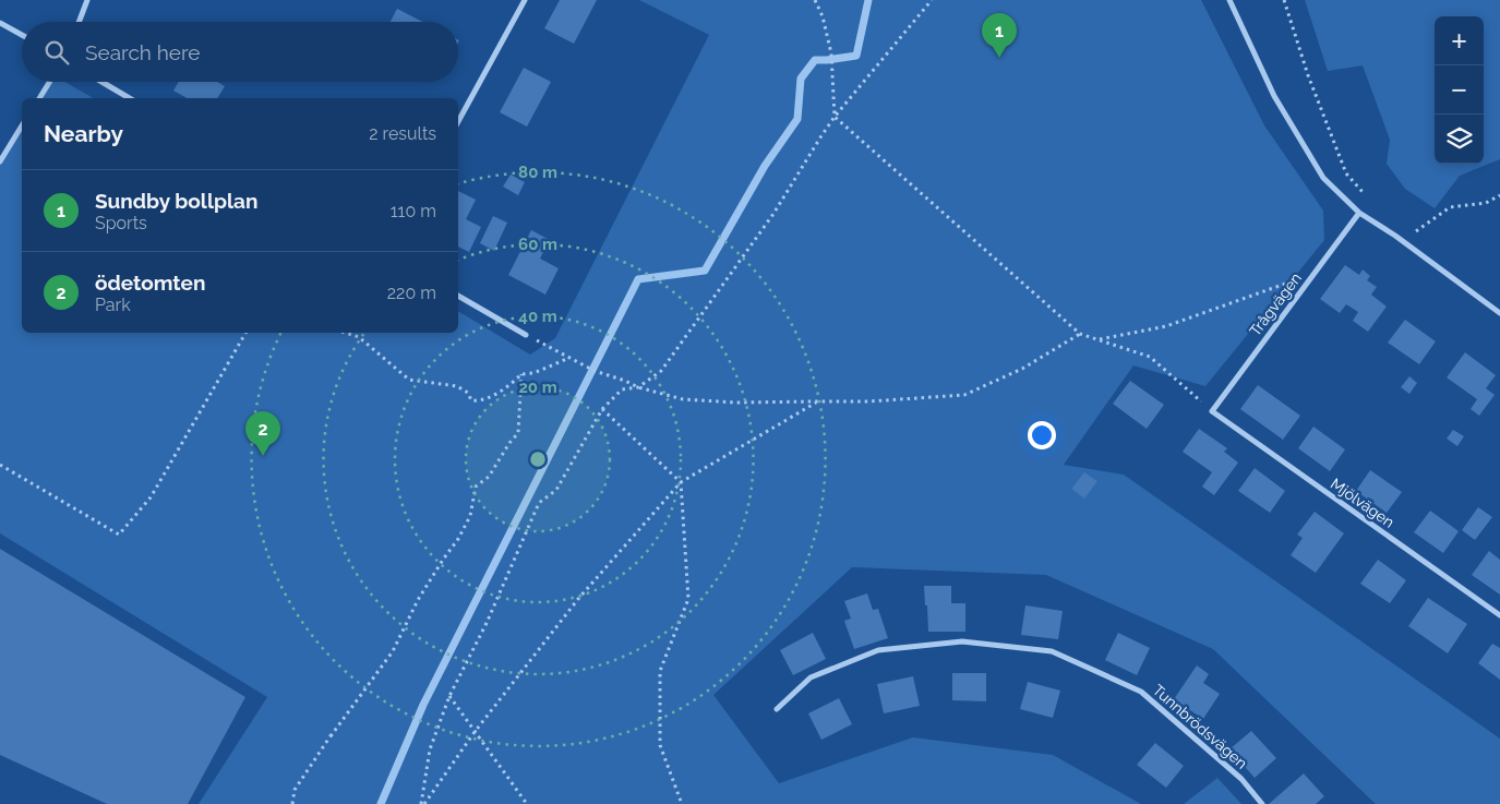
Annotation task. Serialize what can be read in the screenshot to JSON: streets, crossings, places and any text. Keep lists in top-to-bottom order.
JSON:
{
  "streets": {
    "street": ["Trågvägen", "Mjölvägen", "Tunnbrödsvägen"]
  },
  "crossings": [
    ["Trågvägen", "Mjölvägen"]
  ],
  "page": {
    "pins": ["1", "2"],
    "map_buttons": ["+", "−"],
    "search": "Search here",
    "heading": ["Nearby", "2 results"],
    "list": [
      {
        "mark": "1",
        "name": "Sundby bollplan",
        "note": "Sports",
        "value": "110 m"
      },
      {
        "mark": "2",
        "name": "ödetomten",
        "note": "Park",
        "value": "220 m"
      }
    ]
  },
  "rings": [
    "80 m",
    "60 m",
    "40 m",
    "20 m"
  ]
}
